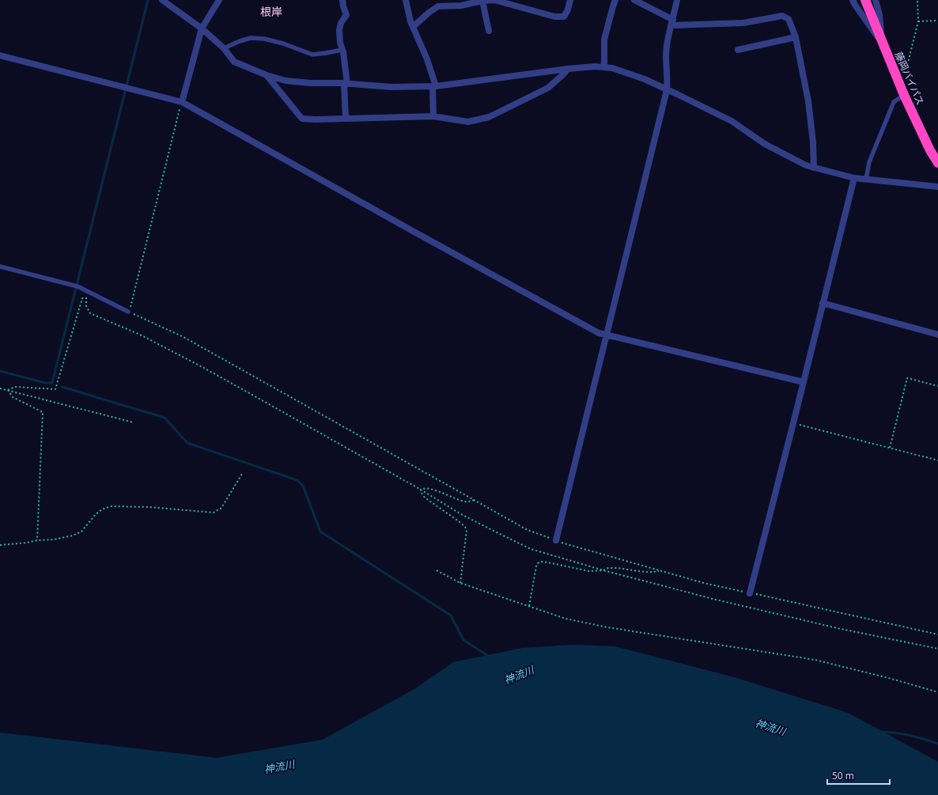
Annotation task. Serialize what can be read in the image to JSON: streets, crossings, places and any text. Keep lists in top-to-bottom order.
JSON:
{
  "streets": {
    "highway": ["藤岡バイパス"]
  },
  "districts": ["根岸"],
  "water": ["神流川"],
  "scale_bar": "50 m"
}
